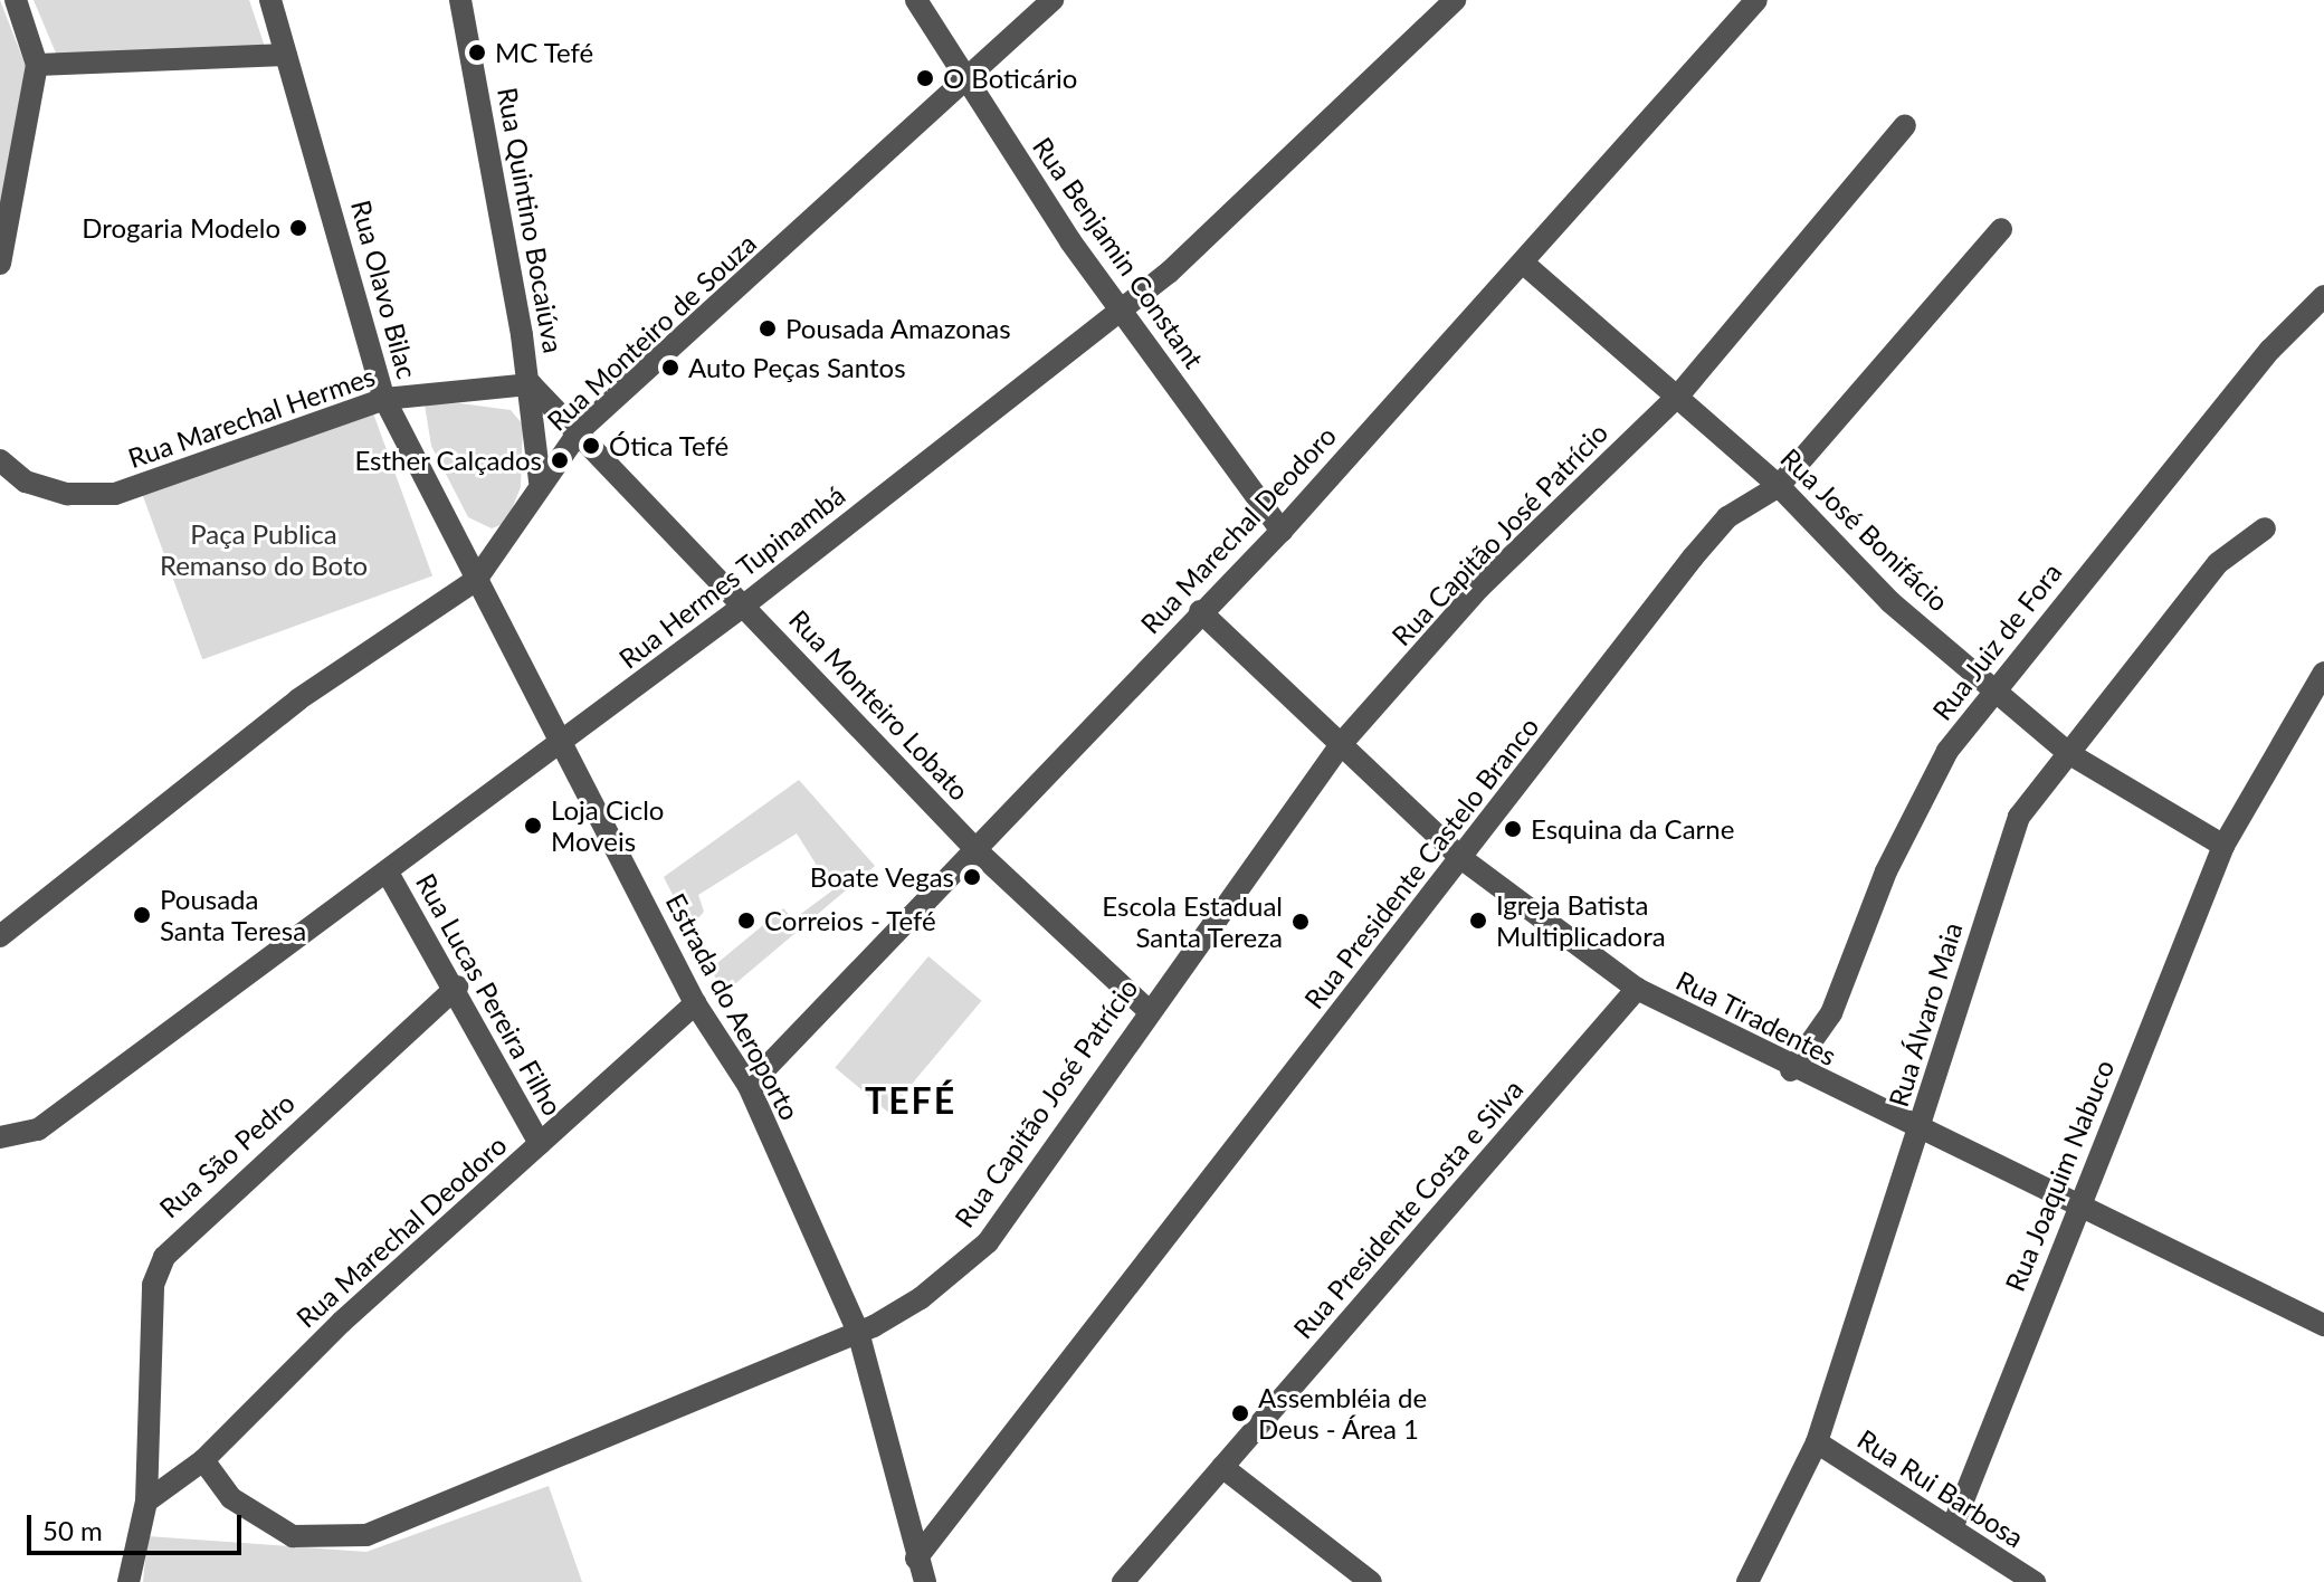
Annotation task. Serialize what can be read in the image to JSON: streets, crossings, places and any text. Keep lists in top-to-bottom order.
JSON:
{
  "streets": {
    "street": [
      "Rua Quintino Bocaiúva",
      "Rua Benjamin Constant",
      "Rua Olavo Bilac",
      "Rua Monteiro de Souza",
      "Rua Marechal Hermes",
      "Rua Marechal Deodoro",
      "Rua José Bonifácio",
      "Rua Capitão José Patrício",
      "Rua Hermes Tupinambá",
      "Rua Juiz de Fora",
      "Rua Monteiro Lobato",
      "Rua Presidente Castelo Branco",
      "Rua Lucas Pereira Filho",
      "Estrada do Aeroporto",
      "Rua Álvaro Maia",
      "Rua Tiradentes",
      "Rua São Pedro",
      "Rua Joaquim Nabuco",
      "Rua Presidente Costa e Silva",
      "Rua Rui Barbosa"
    ]
  },
  "crossings": [
    ["Rua Quintino Bocaiúva", "Rua Monteiro de Souza"],
    ["Rua Quintino Bocaiúva", "Rua Marechal Hermes"],
    ["Rua Quintino Bocaiúva", "Rua Monteiro Lobato"],
    ["Rua Benjamin Constant", "Rua Monteiro de Souza"],
    ["Rua Benjamin Constant", "Rua Marechal Deodoro"],
    ["Rua Benjamin Constant", "Rua Hermes Tupinambá"],
    ["Rua Olavo Bilac", "Rua Monteiro de Souza"],
    ["Rua Olavo Bilac", "Rua Marechal Hermes"],
    ["Rua Olavo Bilac", "Estrada do Aeroporto"],
    ["Rua Monteiro de Souza", "Rua Monteiro Lobato"],
    ["Rua Monteiro de Souza", "Estrada do Aeroporto"],
    ["Rua Marechal Deodoro", "Rua José Bonifácio"],
    ["Rua Marechal Deodoro", "Rua Capitão José Patrício"],
    ["Rua Marechal Deodoro", "Rua Monteiro Lobato"],
    ["Rua Marechal Deodoro", "Rua Lucas Pereira Filho"],
    ["Rua Marechal Deodoro", "Estrada do Aeroporto"],
    ["Rua Marechal Deodoro", "Rua Tiradentes"],
    ["Rua Marechal Deodoro", "Rua São Pedro"],
    ["Rua José Bonifácio", "Rua Capitão José Patrício"],
    ["Rua José Bonifácio", "Rua Juiz de Fora"],
    ["Rua José Bonifácio", "Rua Presidente Castelo Branco"],
    ["Rua José Bonifácio", "Rua Álvaro Maia"],
    ["Rua José Bonifácio", "Rua Joaquim Nabuco"],
    ["Rua Capitão José Patrício", "Rua Monteiro Lobato"],
    ["Rua Capitão José Patrício", "Estrada do Aeroporto"],
    ["Rua Capitão José Patrício", "Rua Tiradentes"],
    ["Rua Hermes Tupinambá", "Rua Monteiro Lobato"],
    ["Rua Hermes Tupinambá", "Rua Lucas Pereira Filho"],
    ["Rua Hermes Tupinambá", "Estrada do Aeroporto"],
    ["Rua Juiz de Fora", "Rua Tiradentes"],
    ["Rua Presidente Castelo Branco", "Estrada do Aeroporto"],
    ["Rua Presidente Castelo Branco", "Rua Tiradentes"],
    ["Rua Lucas Pereira Filho", "Rua São Pedro"],
    ["Rua Álvaro Maia", "Rua Tiradentes"],
    ["Rua Álvaro Maia", "Rua Rui Barbosa"],
    ["Rua Tiradentes", "Rua Joaquim Nabuco"],
    ["Rua Tiradentes", "Rua Presidente Costa e Silva"],
    ["Rua Joaquim Nabuco", "Rua Rui Barbosa"]
  ],
  "districts": ["TEFÉ"],
  "parks": ["Paça Publica Remanso do Boto"],
  "places": [
    "MC Tefé",
    "O Boticário",
    "Drogaria Modelo",
    "Pousada Amazonas",
    "Auto Peças Santos",
    "Ótica Tefé",
    "Esther Calçados",
    "Loja Ciclo Moveis",
    "Esquina da Carne",
    "Boate Vegas",
    "Pousada Santa Teresa",
    "Correios - Tefé",
    "Igreja Batista Multiplicadora",
    "Escola Estadual Santa Tereza",
    "Assembléia de Deus - Área 1"
  ],
  "scale_bar": "50 m"
}
